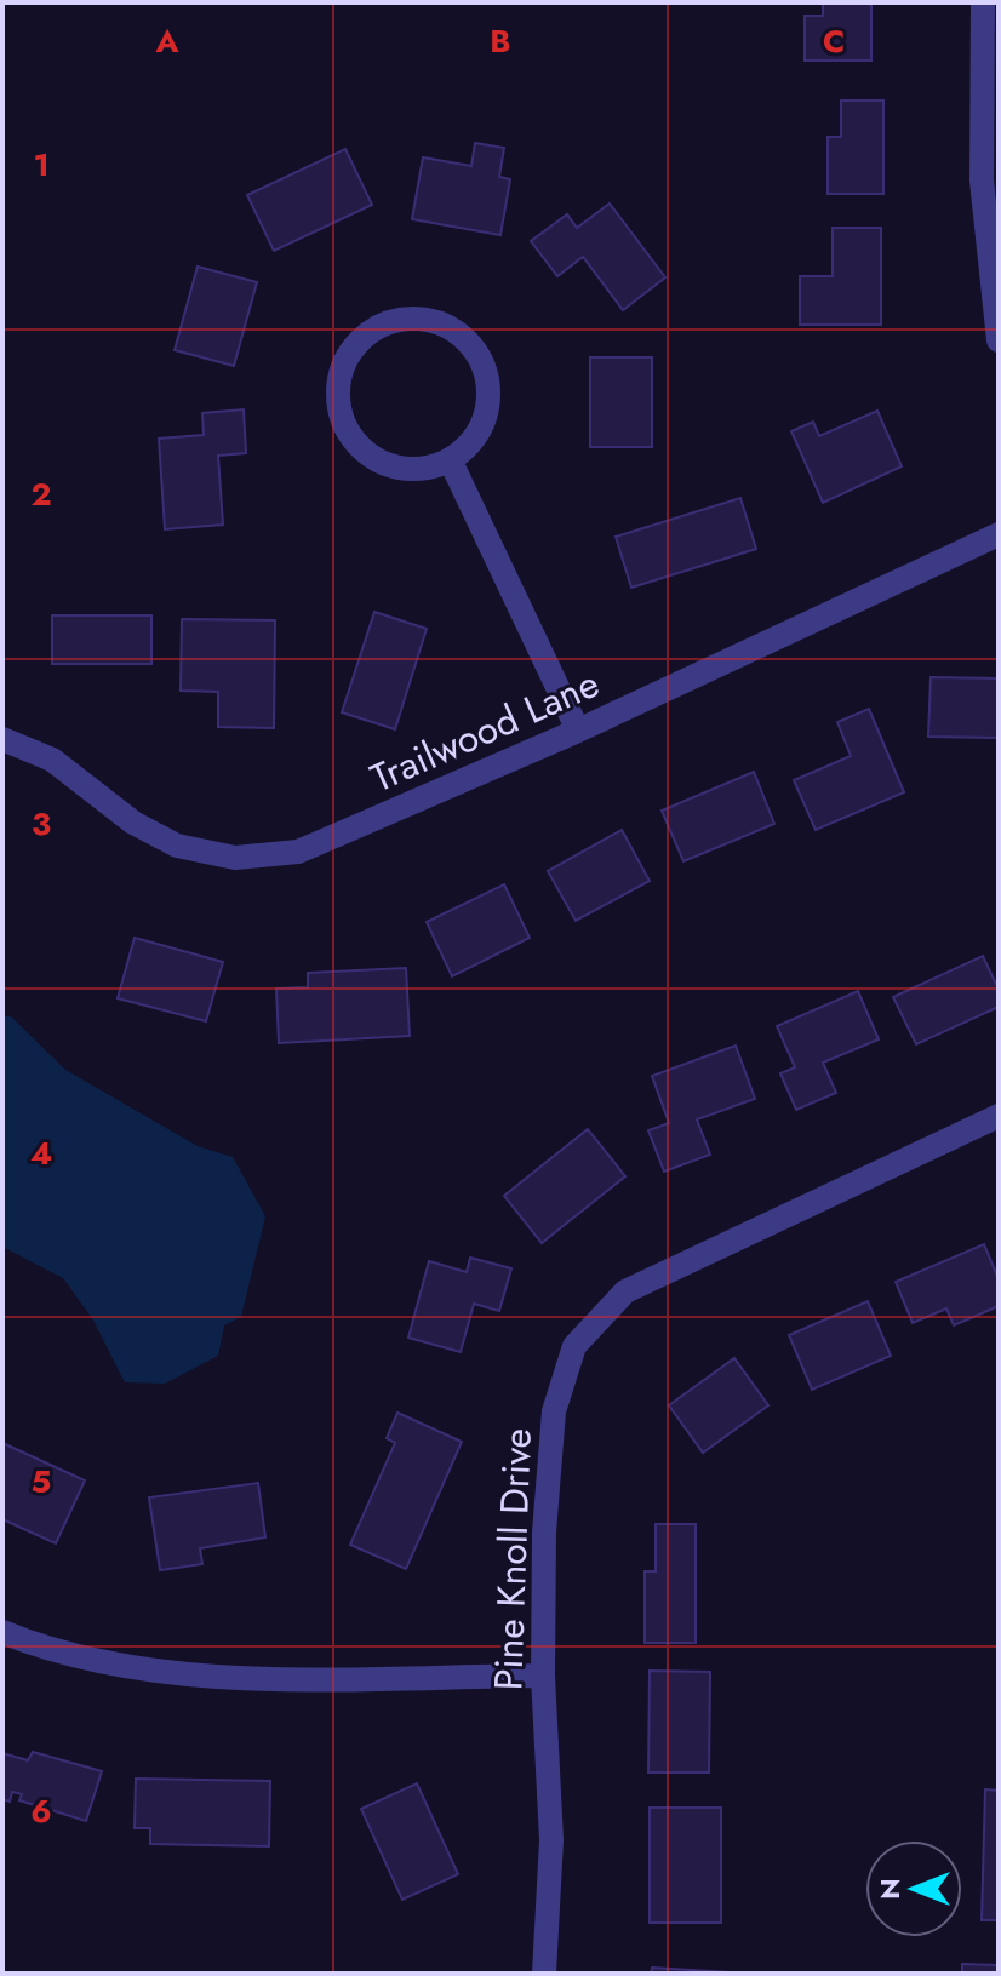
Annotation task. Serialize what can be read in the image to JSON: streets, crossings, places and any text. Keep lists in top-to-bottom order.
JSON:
{
  "streets": {
    "street": ["Trailwood Lane", "Pine Knoll Drive"]
  },
  "north": "left",
  "grid": {
    "columns": ["A", "B", "C"],
    "rows": [
      "1",
      "2",
      "3",
      "4",
      "5",
      "6"
    ]
  }
}
